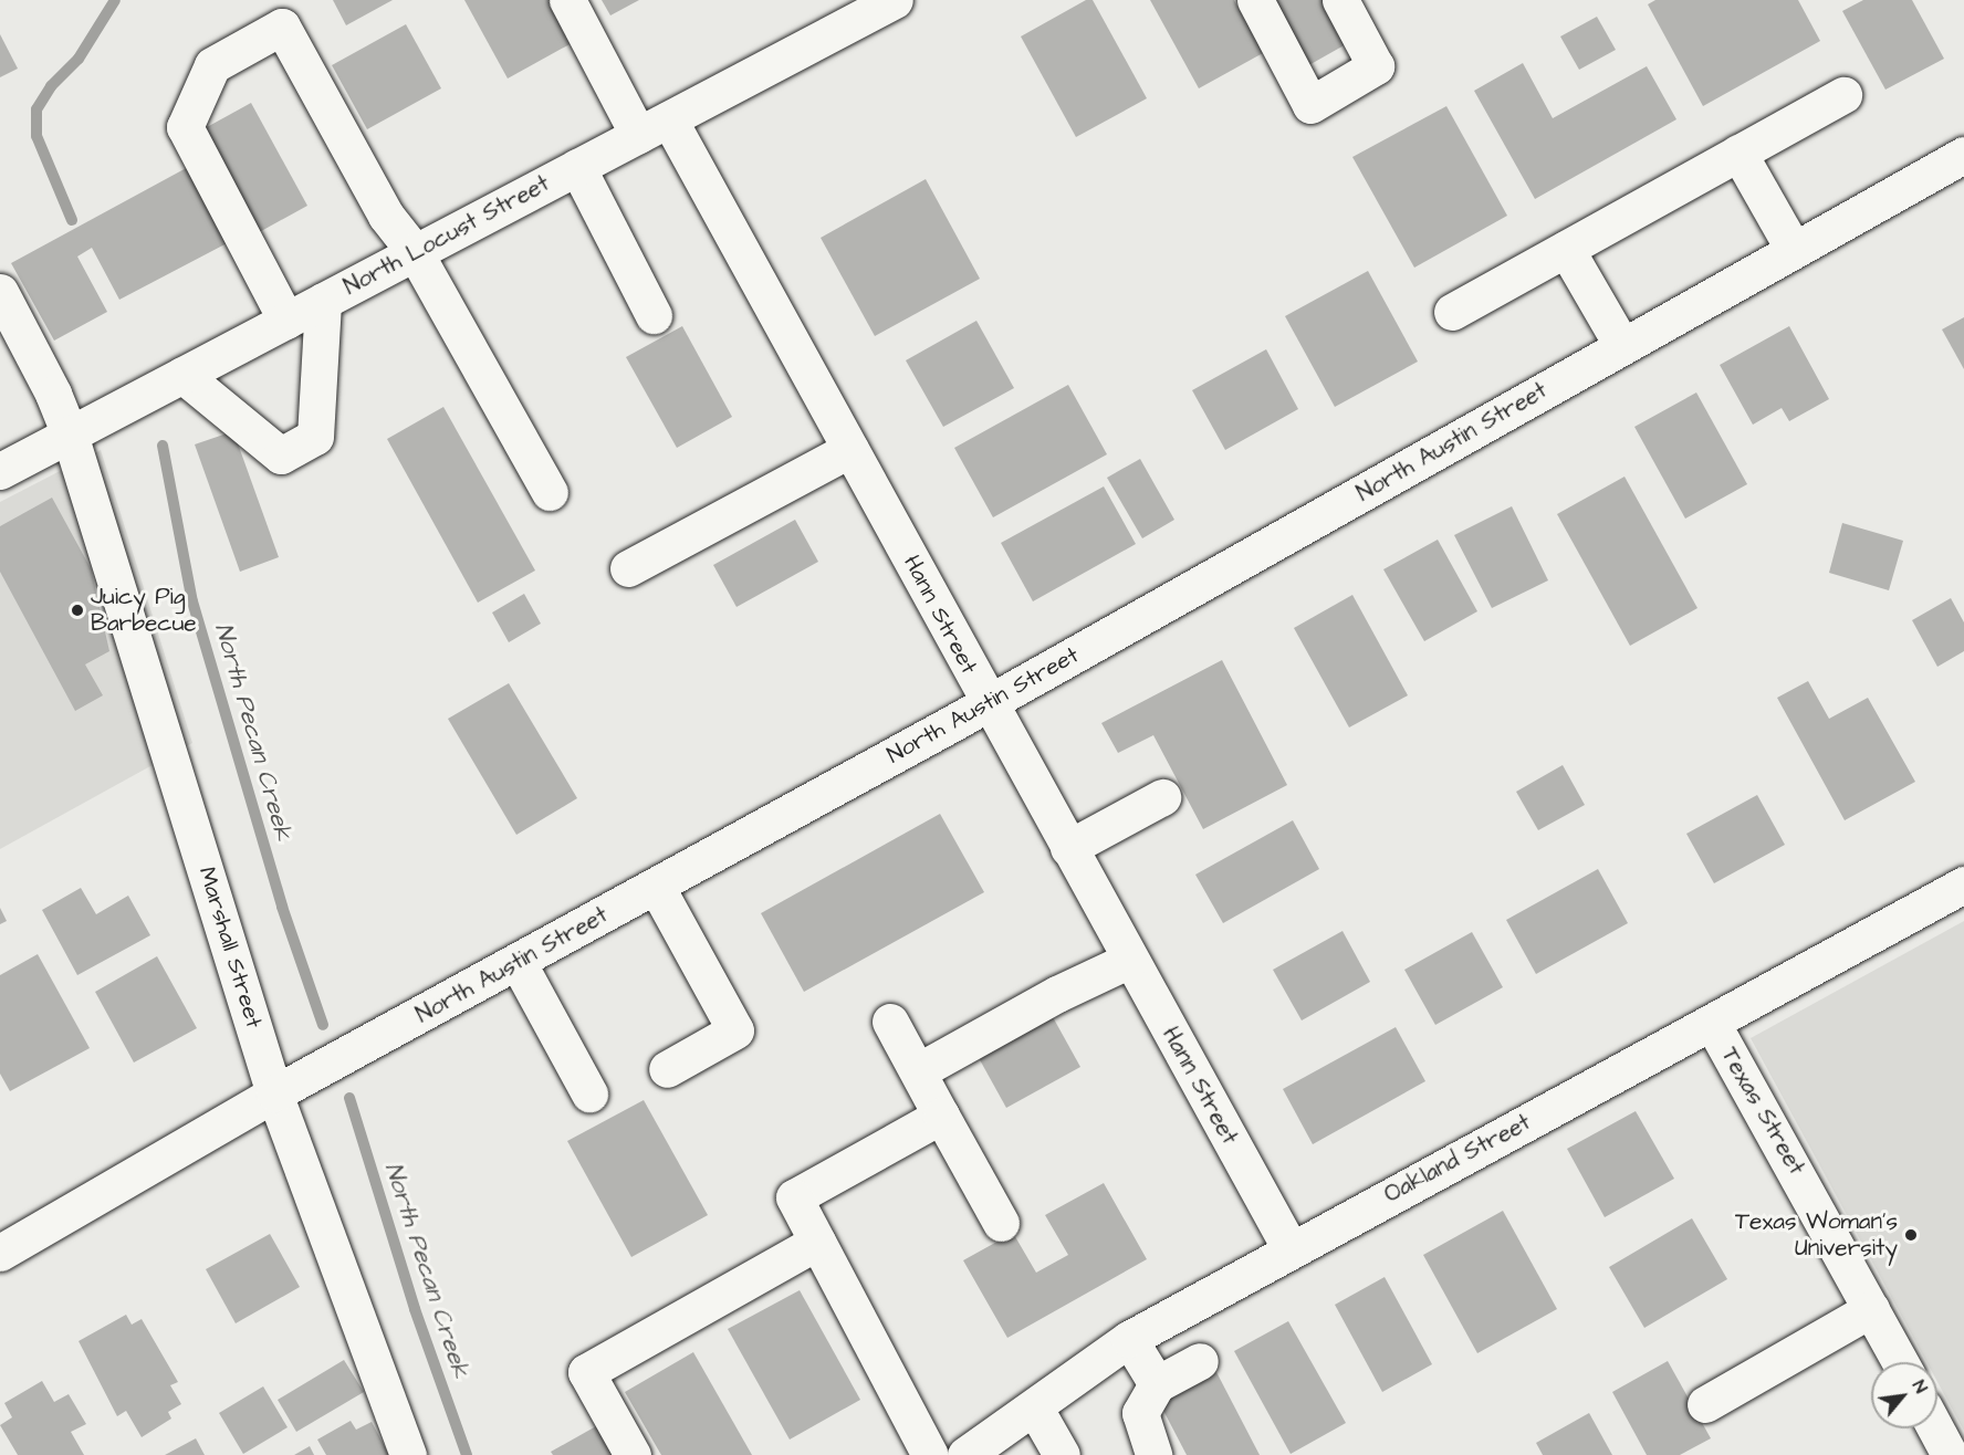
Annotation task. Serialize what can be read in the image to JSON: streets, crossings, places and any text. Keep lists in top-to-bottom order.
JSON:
{
  "streets": {
    "street": [
      "North Locust Street",
      "North Austin Street",
      "Hann Street",
      "Marshall Street",
      "Texas Street",
      "Oakland Street"
    ]
  },
  "crossings": [
    ["North Locust Street", "Hann Street"],
    ["North Locust Street", "Marshall Street"],
    ["North Austin Street", "Hann Street"],
    ["North Austin Street", "Marshall Street"],
    ["Hann Street", "Oakland Street"],
    ["Texas Street", "Oakland Street"]
  ],
  "water": ["North Pecan Creek"],
  "places": ["Juicy Pig Barbecue", "Texas Woman's University"],
  "north": "top right"
}
